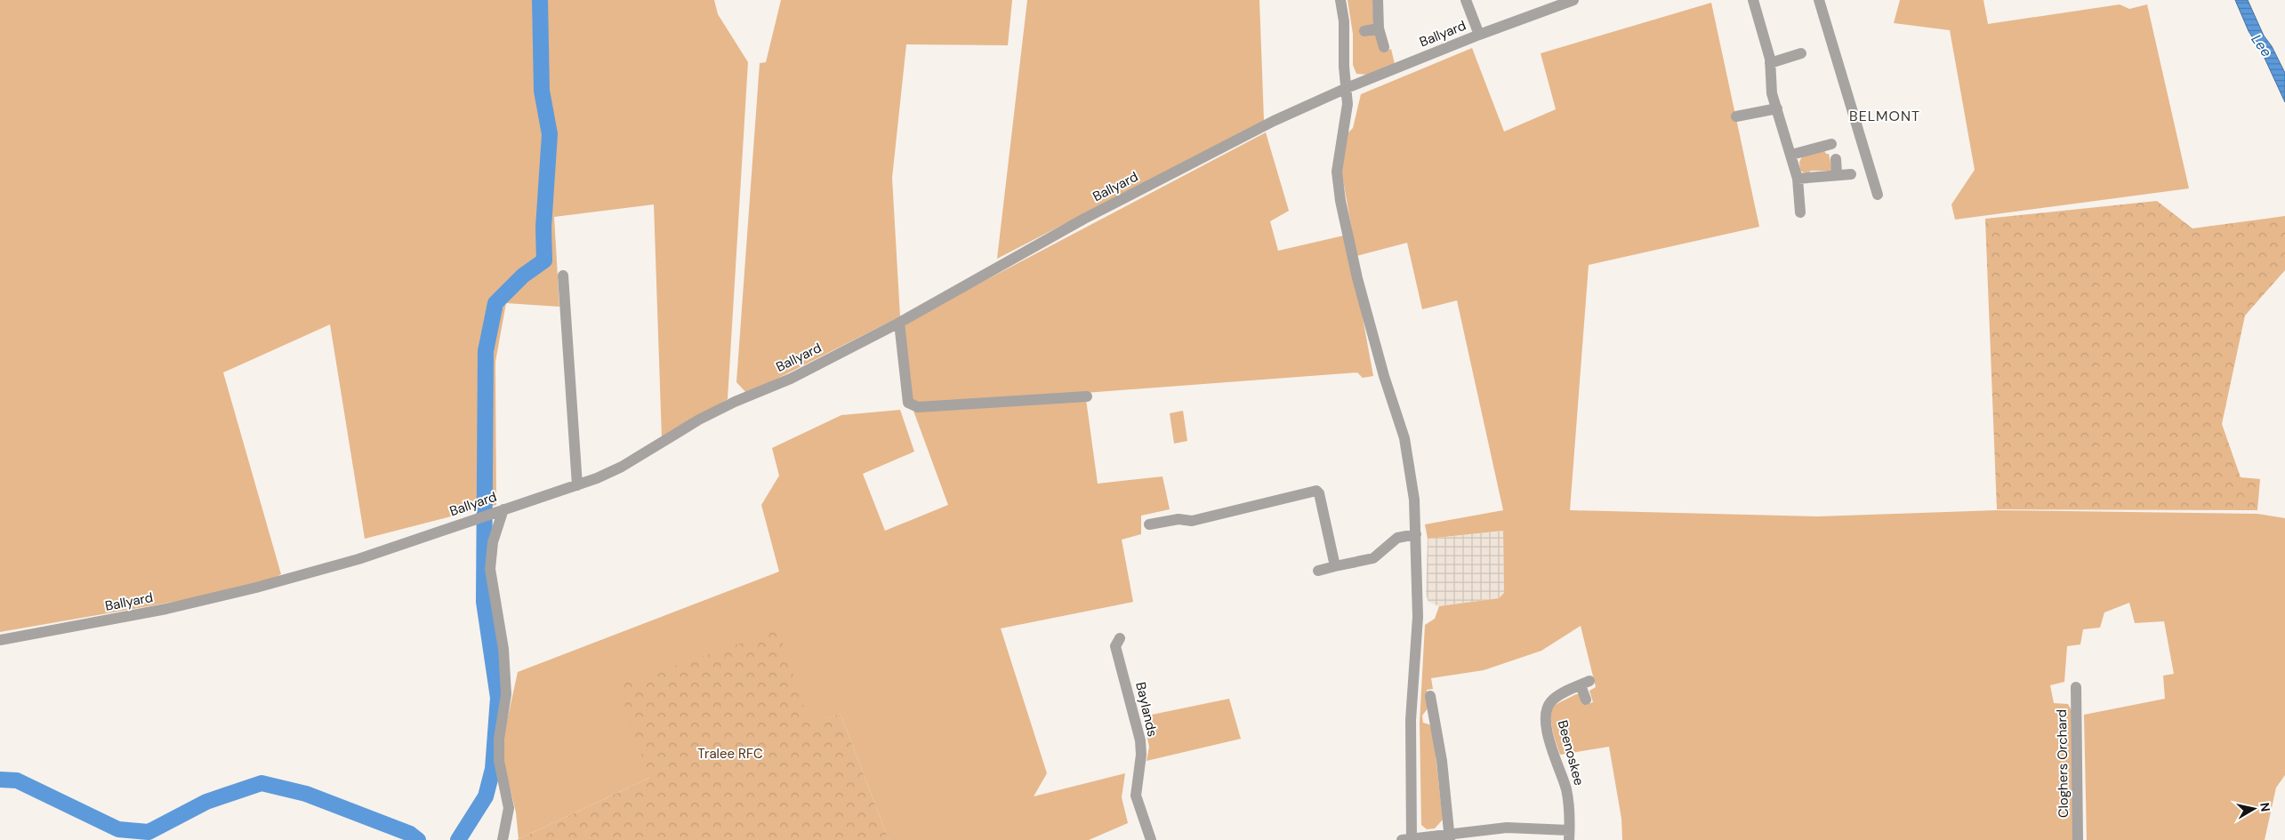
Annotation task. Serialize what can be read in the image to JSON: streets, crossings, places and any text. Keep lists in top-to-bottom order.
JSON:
{
  "streets": {
    "street": [
      "Ballyard",
      "Baylands",
      "Beenoskee",
      "Cloghers Orchard"
    ]
  },
  "districts": ["BELMONT"],
  "water": ["Lee"],
  "parks": ["Tralee RFC"],
  "north": "right"
}
